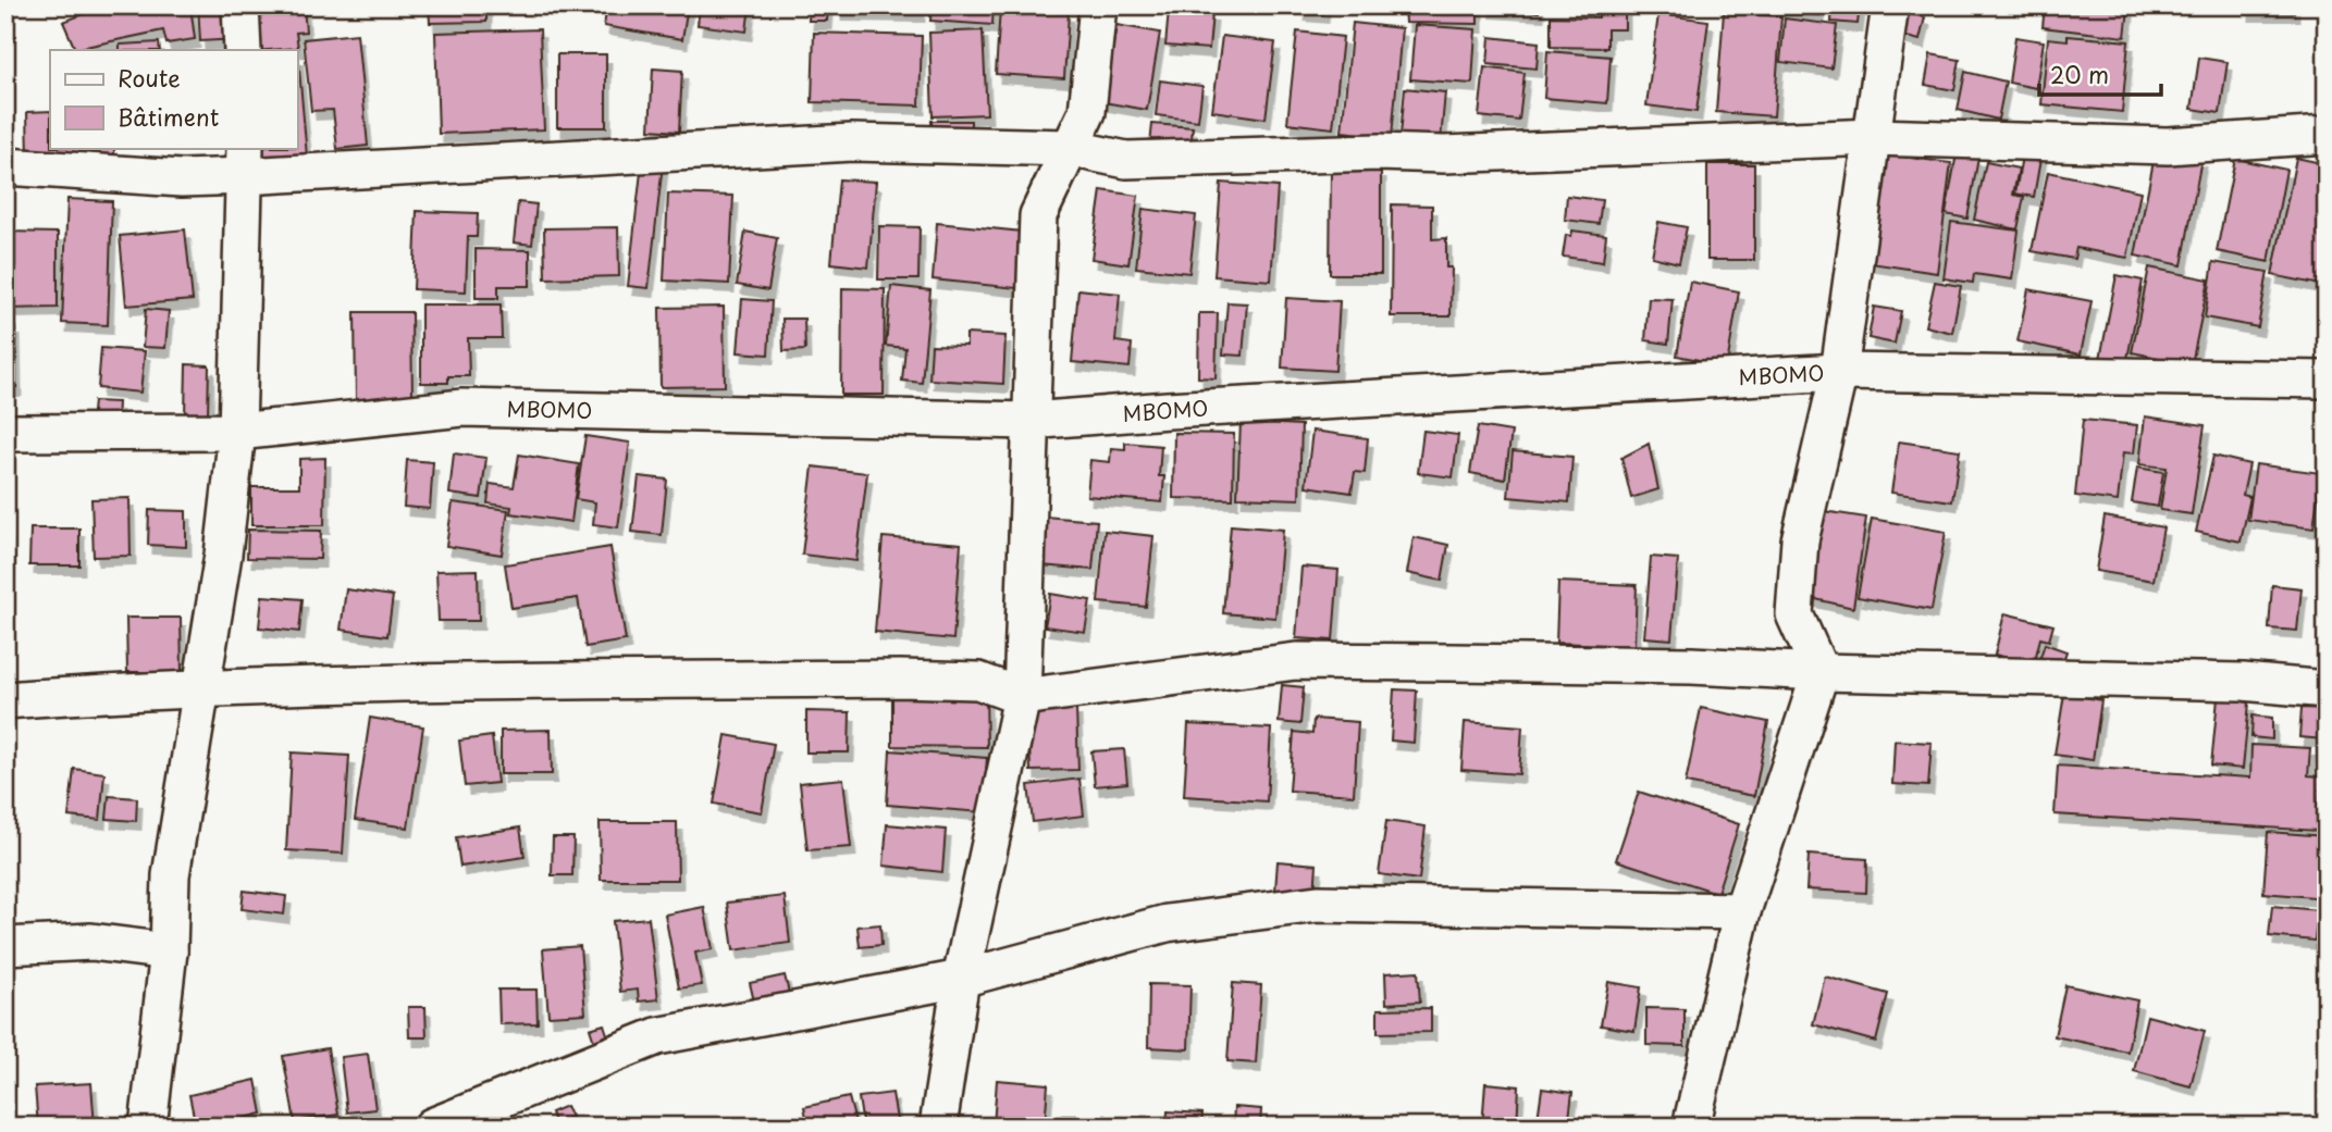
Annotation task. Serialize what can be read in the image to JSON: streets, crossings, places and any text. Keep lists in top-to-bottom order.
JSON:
{
  "streets": {
    "street": ["MBOMO"]
  },
  "legend": ["Route", "Bâtiment"],
  "scale_bar": "20 m"
}
